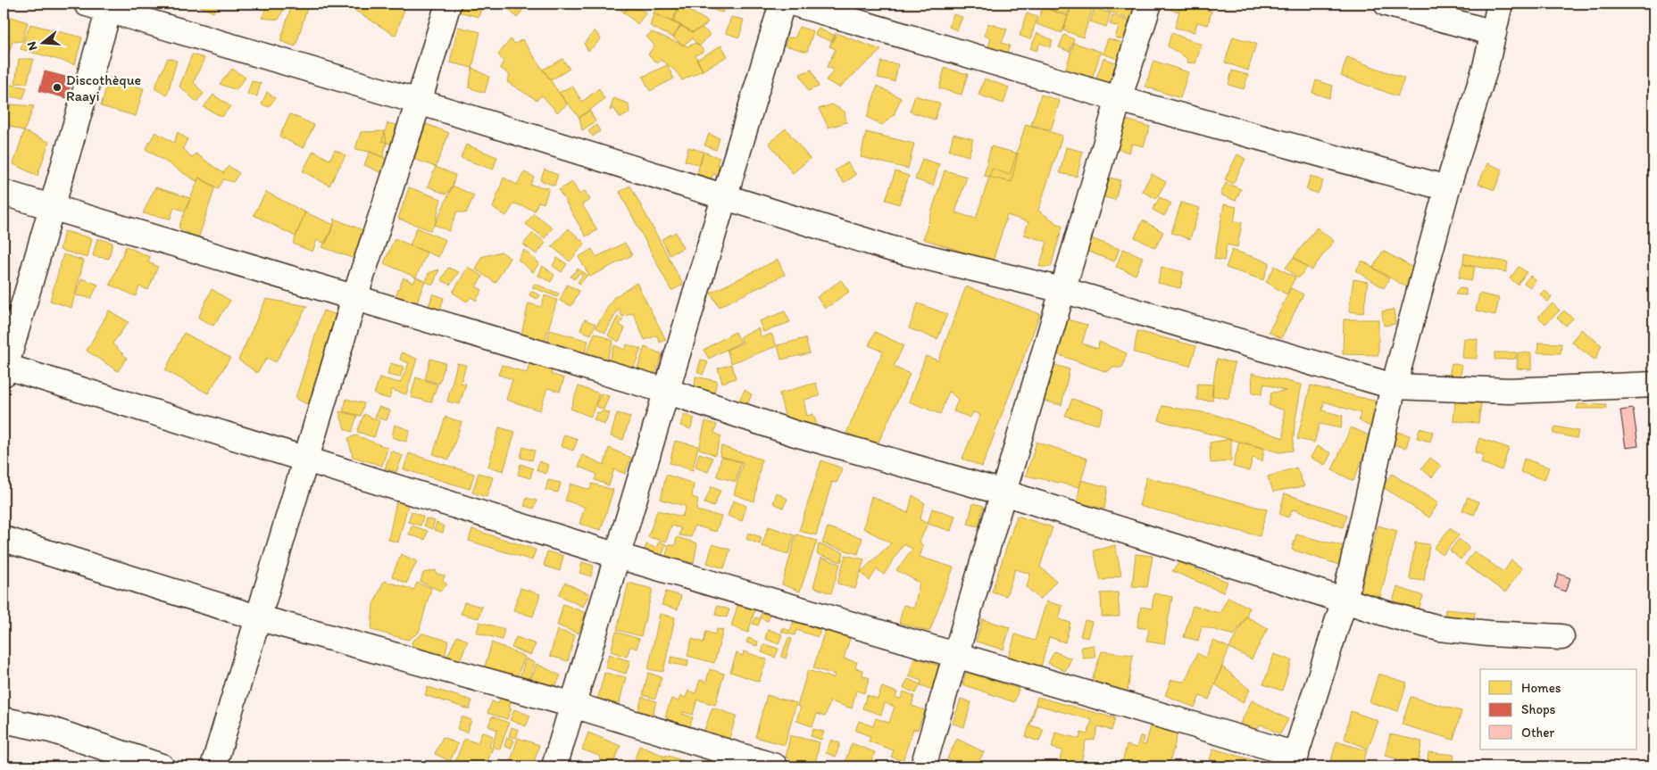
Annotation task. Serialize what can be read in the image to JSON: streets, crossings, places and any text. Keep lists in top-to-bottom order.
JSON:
{
  "places": ["Discothèque Raayi"],
  "legend": ["Homes", "Shops", "Other"],
  "north": "left"
}
